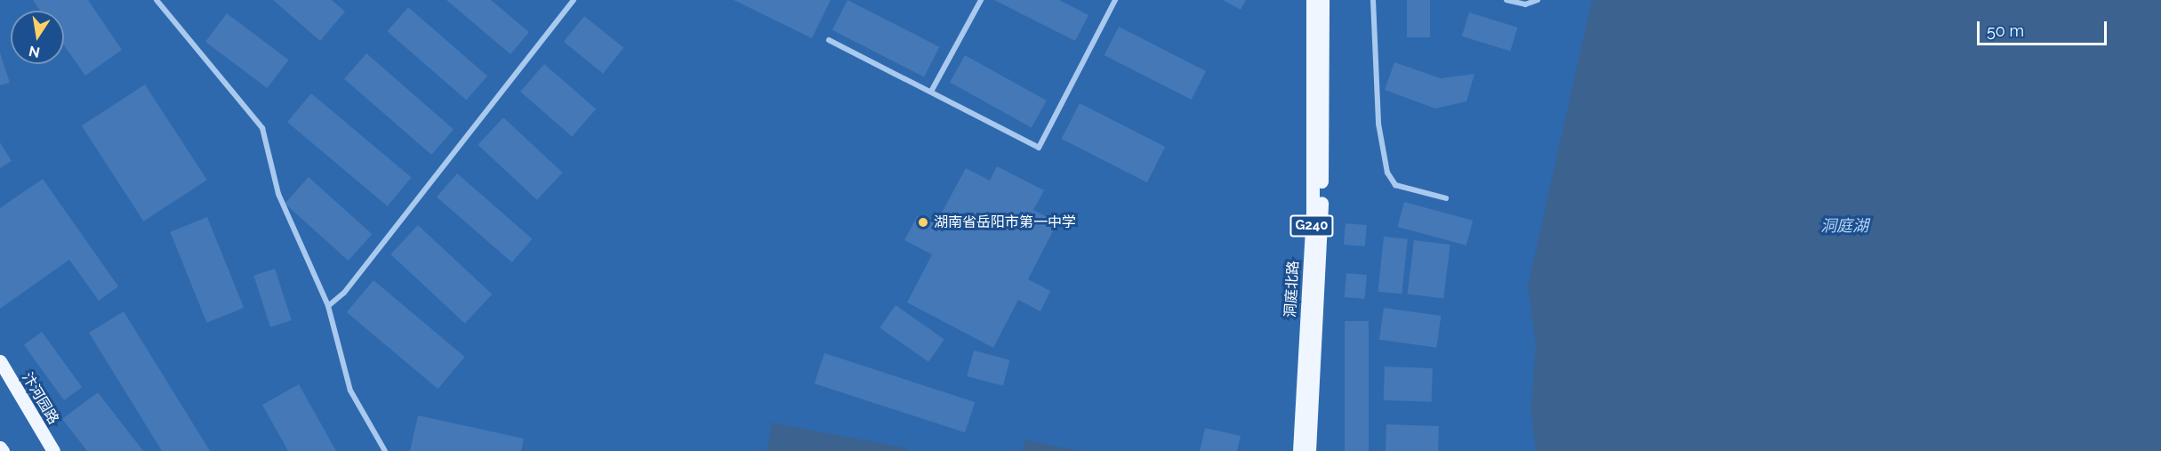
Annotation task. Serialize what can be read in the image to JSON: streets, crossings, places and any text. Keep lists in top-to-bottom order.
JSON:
{
  "streets": {
    "main road": ["G240", "洞庭北路", "汴河园路"]
  },
  "water": ["洞庭湖"],
  "places": ["湖南省岳阳市第一中学"],
  "scale_bar": "50 m",
  "north": "bottom"
}
